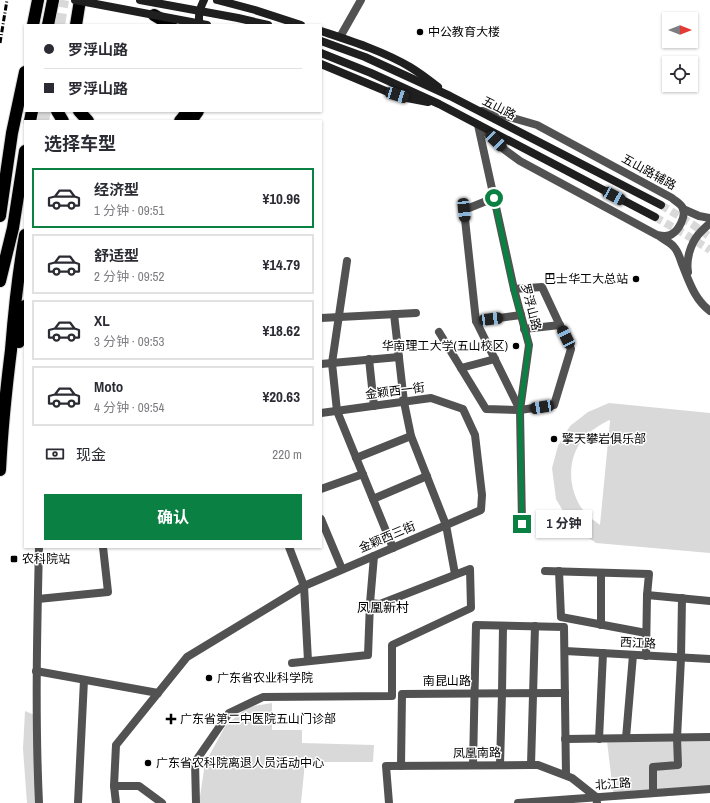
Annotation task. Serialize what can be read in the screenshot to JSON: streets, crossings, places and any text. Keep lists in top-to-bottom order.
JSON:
{
  "streets": {
    "main road": ["五山路"],
    "street": [
      "五山路辅路",
      "罗浮山路",
      "金颖西一街",
      "金颖西三街",
      "西江路",
      "南昆山路",
      "凤凰南路",
      "北江路"
    ]
  },
  "crossings": [
    ["五山路", "五山路辅路"],
    ["五山路", "罗浮山路"],
    ["金颖西一街", "金颖西三街"],
    ["南昆山路", "凤凰南路"],
    ["凤凰南路", "北江路"]
  ],
  "districts": ["凤凰新村"],
  "places": {
    "other": [
      "中公教育大楼",
      "巴士华工大总站",
      "华南理工大学(五山校区)",
      "擎天攀岩俱乐部",
      "广东省农业科学院",
      "广东省农科院离退人员活动中心"
    ],
    "transit": ["农科院站"],
    "health": ["广东省第二中医院五山门诊部"]
  },
  "north": "right",
  "page": {
    "banner": ["罗浮山路", "罗浮山路"],
    "heading": "选择车型",
    "list": [
      {
        "name": "经济型",
        "note": "1 分钟 · 09:51",
        "value": "¥10.96"
      },
      {
        "name": "舒适型",
        "note": "2 分钟 · 09:52",
        "value": "¥14.79"
      },
      {
        "name": "XL",
        "note": "3 分钟 · 09:53",
        "value": "¥18.62"
      },
      {
        "name": "Moto",
        "note": "4 分钟 · 09:54",
        "value": "¥20.63"
      }
    ],
    "pay": ["现金", "220 m"],
    "buttons": "确认",
    "bubble": "1 分钟"
  }
}
